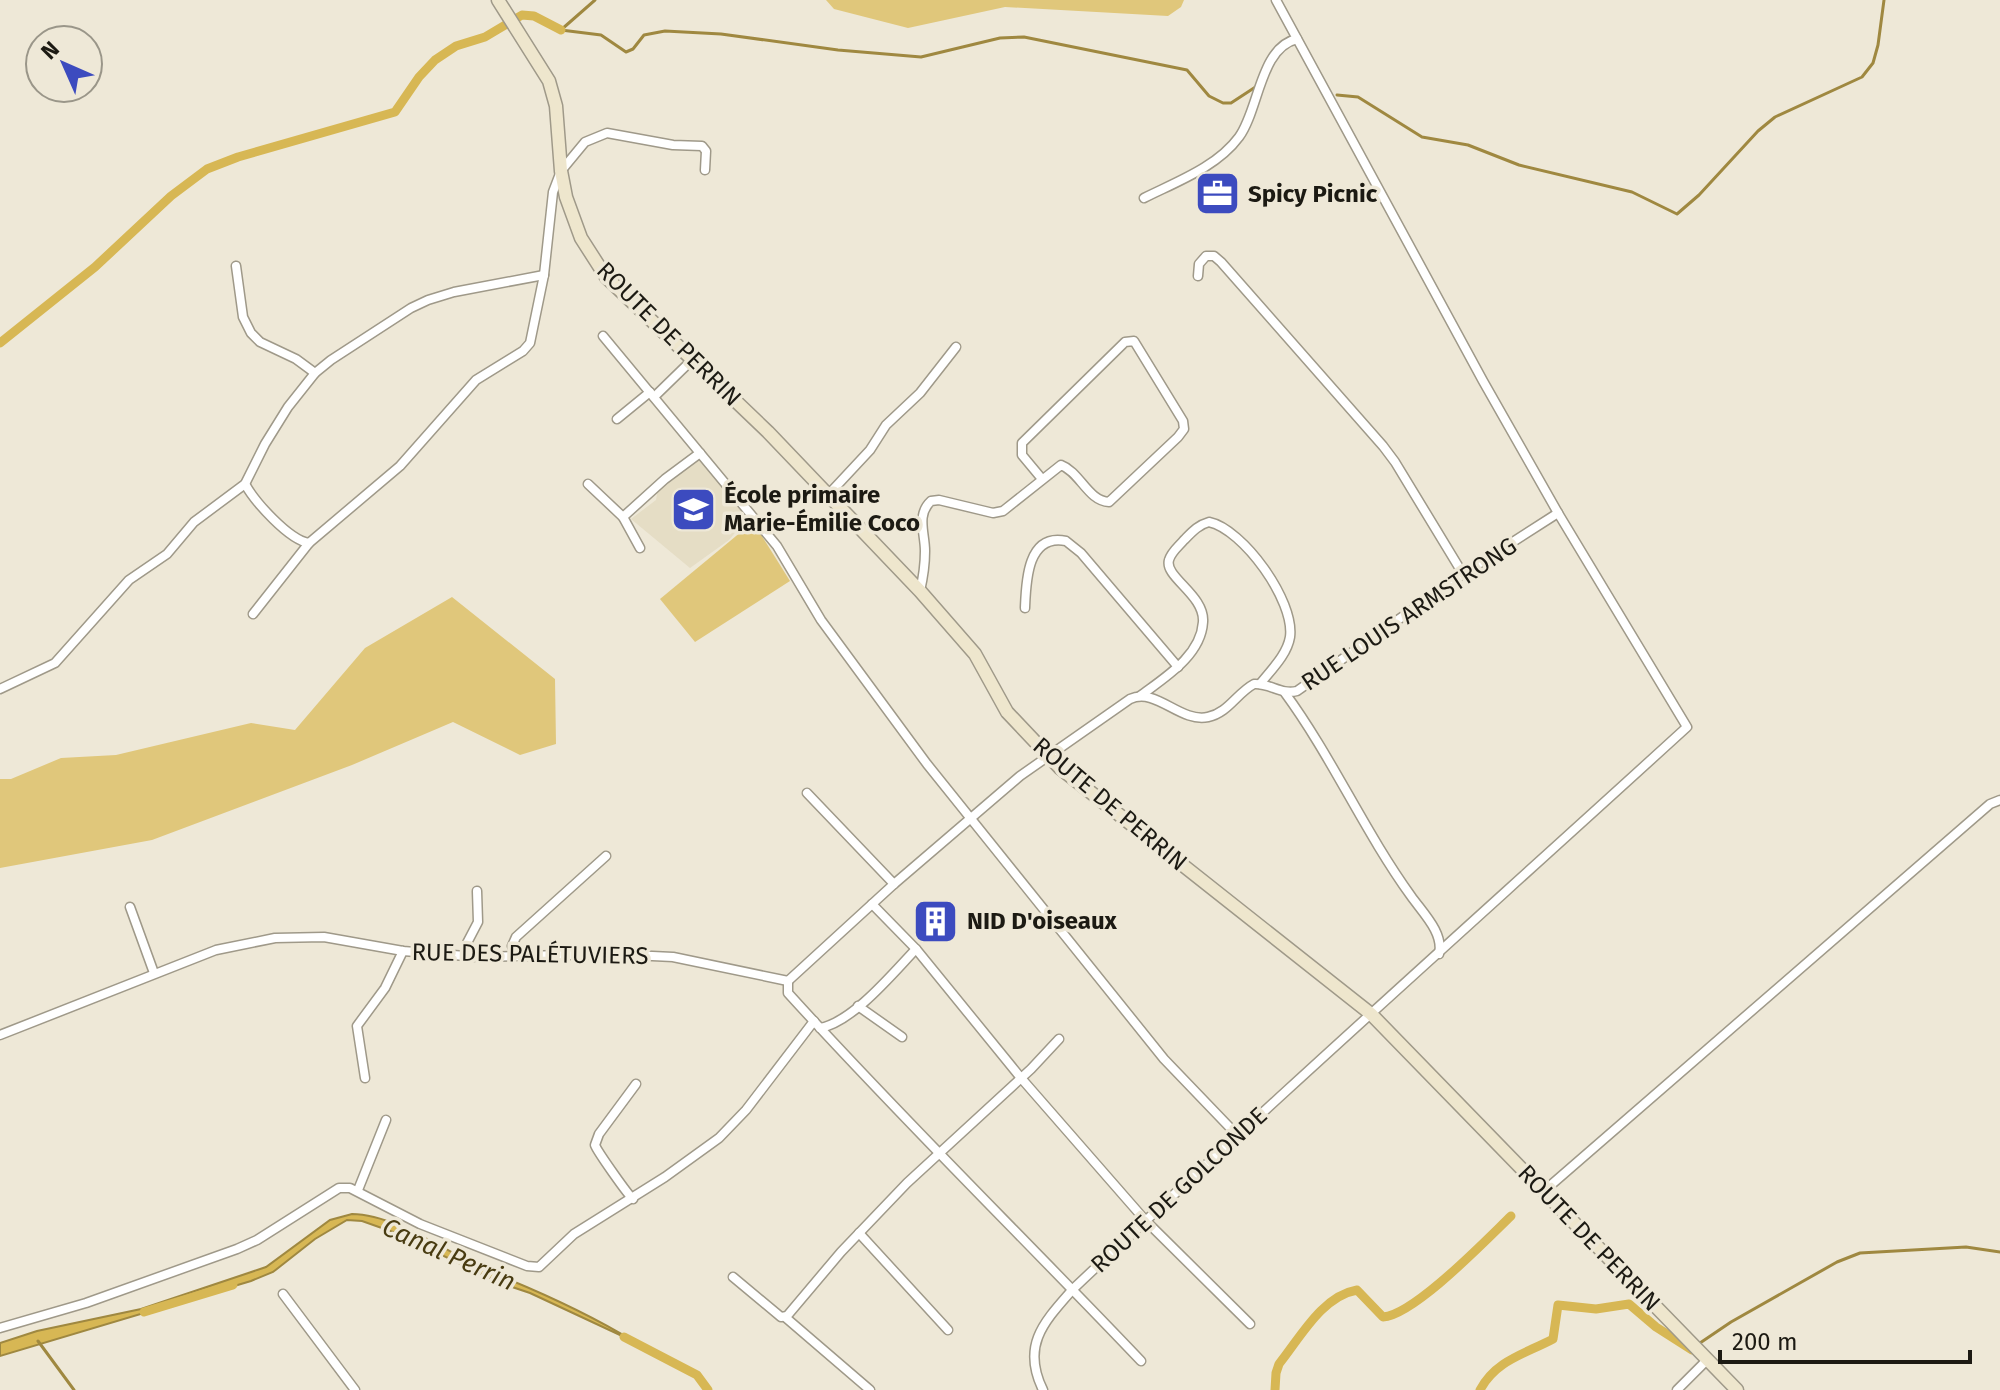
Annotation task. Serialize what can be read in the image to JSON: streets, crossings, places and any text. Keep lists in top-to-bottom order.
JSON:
{
  "streets": {
    "main road": ["ROUTE DE PERRIN"],
    "street": ["RUE LOUIS ARMSTRONG", "RUE DES PALÉTUVIERS", "ROUTE DE GOLCONDE"]
  },
  "crossings": [
    ["ROUTE DE PERRIN", "ROUTE DE GOLCONDE"],
    ["RUE LOUIS ARMSTRONG", "ROUTE DE GOLCONDE"]
  ],
  "water": ["Canal Perrin"],
  "places": {
    "office": ["Spicy Picnic"],
    "school or university": ["École primaire Marie-Émilie Coco"],
    "building": ["NID D'oiseaux"]
  },
  "scale_bar": "200 m",
  "north": "top left"
}
